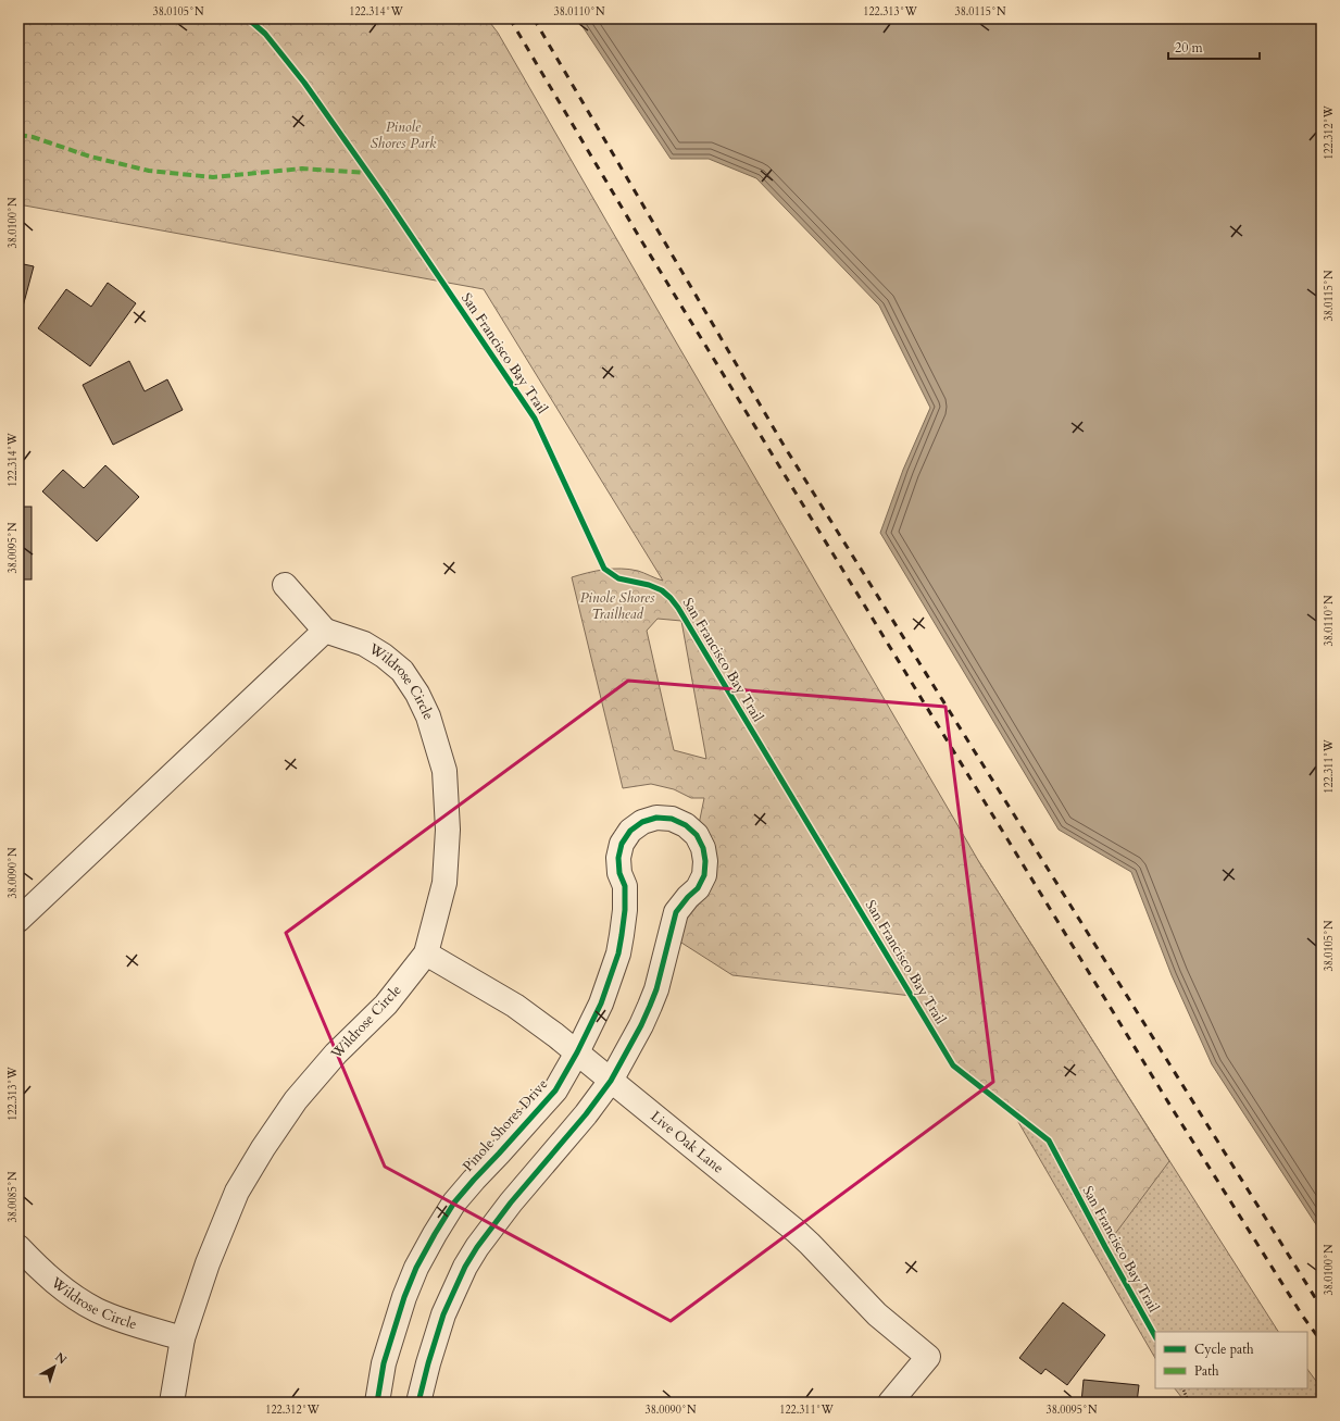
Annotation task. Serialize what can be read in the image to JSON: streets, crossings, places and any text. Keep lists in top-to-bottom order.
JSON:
{
  "streets": {
    "street": ["Wildrose Circle", "Pinole Shores Drive", "Live Oak Lane"],
    "cycle path": ["San Francisco Bay Trail"]
  },
  "crossings": [
    ["Wildrose Circle", "Live Oak Lane"],
    ["Pinole Shores Drive", "Live Oak Lane"]
  ],
  "parks": ["Pinole Shores Park", "Pinole Shores Trailhead"],
  "legend": ["Cycle path", "Path"],
  "scale_bar": "20 m",
  "north": "top right",
  "coordinates": [
    "38.0105°N",
    "122.314°W",
    "38.0110°N",
    "122.313°W",
    "38.0115°N",
    "122.312°W",
    "38.0100°N",
    "38.0095°N",
    "122.311°W",
    "38.0090°N",
    "38.0085°N"
  ]
}
